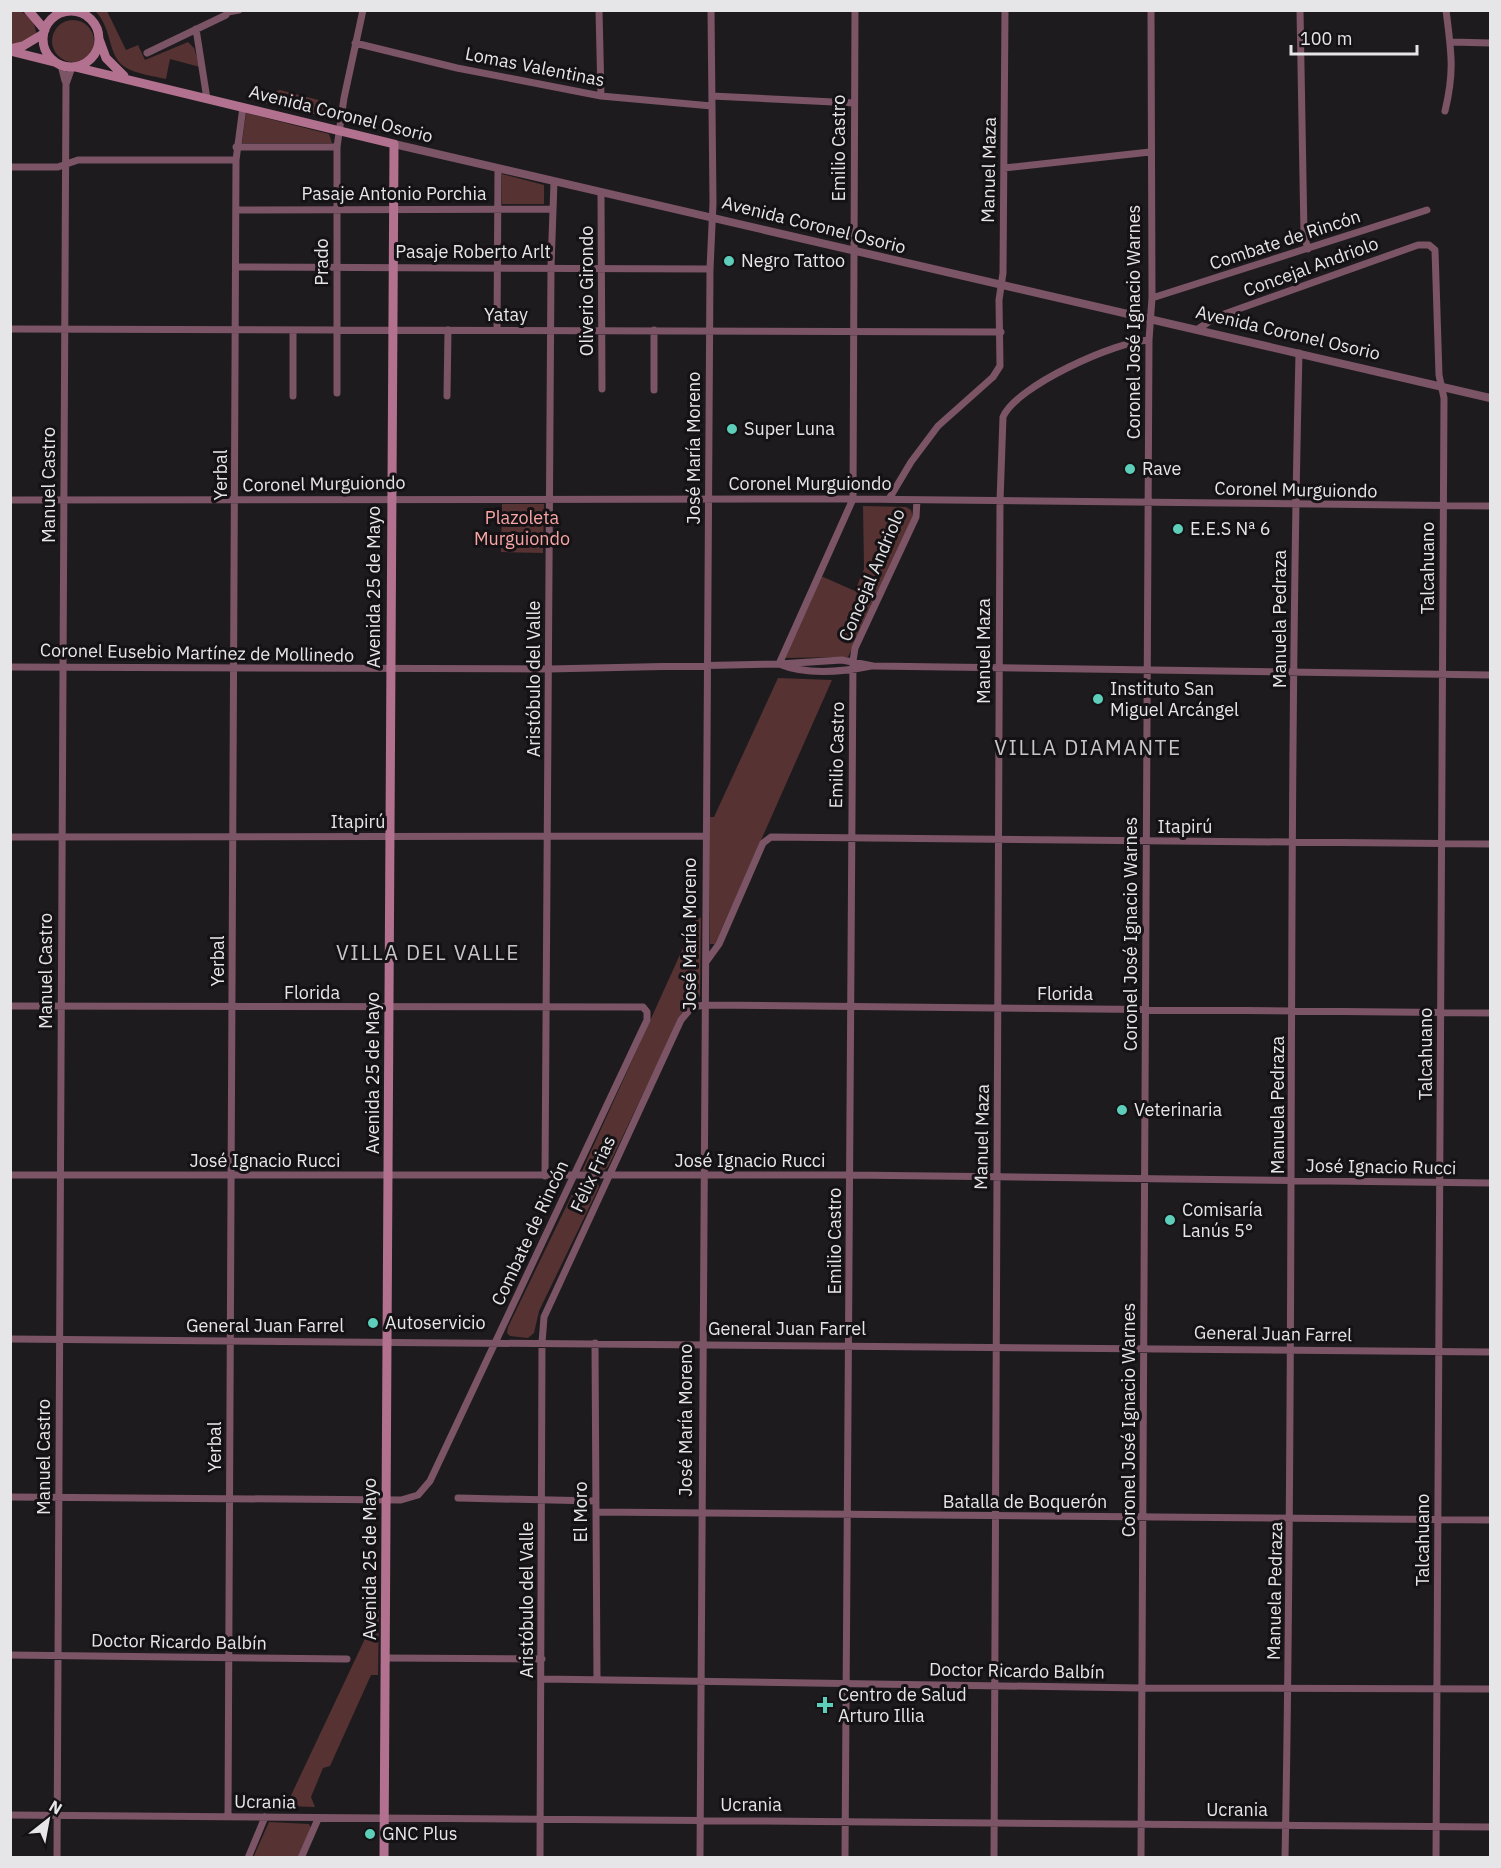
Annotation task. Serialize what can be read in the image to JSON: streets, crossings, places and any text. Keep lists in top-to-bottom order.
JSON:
{
  "streets": {
    "main road": ["Avenida Coronel Osorio", "Avenida 25 de Mayo"],
    "street": [
      "Lomas Valentinas",
      "Emilio Castro",
      "Manuel Maza",
      "Pasaje Antonio Porchia",
      "Combate de Rincón",
      "Pasaje Roberto Arlt",
      "Prado",
      "Concejal Andriolo",
      "Oliverio Girondo",
      "Yatay",
      "Coronel José Ignacio Warnes",
      "José María Moreno",
      "Yerbal",
      "Coronel Murguiondo",
      "Manuel Castro",
      "Talcahuano",
      "Manuela Pedraza",
      "Coronel Eusebio Martínez de Mollinedo",
      "Aristóbulo del Valle",
      "Itapirú",
      "Florida",
      "José Ignacio Rucci",
      "Félix Frias",
      "General Juan Farrel",
      "Batalla de Boquerón",
      "El Moro",
      "Doctor Ricardo Balbín",
      "Ucrania"
    ]
  },
  "crossings": [
    ["Lomas Valentinas", "Prado"],
    ["Lomas Valentinas", "José María Moreno"],
    ["Avenida Coronel Osorio", "Emilio Castro"],
    ["Avenida Coronel Osorio", "Manuel Maza"],
    ["Avenida Coronel Osorio", "Prado"],
    ["Avenida Coronel Osorio", "Concejal Andriolo"],
    ["Avenida Coronel Osorio", "Oliverio Girondo"],
    ["Avenida Coronel Osorio", "Coronel José Ignacio Warnes"],
    ["Avenida Coronel Osorio", "José María Moreno"],
    ["Avenida Coronel Osorio", "Yerbal"],
    ["Avenida Coronel Osorio", "Manuel Castro"],
    ["Avenida Coronel Osorio", "Talcahuano"],
    ["Avenida Coronel Osorio", "Avenida 25 de Mayo"],
    ["Avenida Coronel Osorio", "Manuela Pedraza"],
    ["Avenida Coronel Osorio", "Aristóbulo del Valle"],
    ["Emilio Castro", "Concejal Andriolo"],
    ["Emilio Castro", "Yatay"],
    ["Emilio Castro", "Coronel Murguiondo"],
    ["Emilio Castro", "Coronel Eusebio Martínez de Mollinedo"],
    ["Emilio Castro", "Itapirú"],
    ["Emilio Castro", "Florida"],
    ["Emilio Castro", "José Ignacio Rucci"],
    ["Emilio Castro", "General Juan Farrel"],
    ["Emilio Castro", "Batalla de Boquerón"],
    ["Emilio Castro", "Doctor Ricardo Balbín"],
    ["Emilio Castro", "Ucrania"],
    ["Manuel Maza", "Yatay"],
    ["Manuel Maza", "Coronel José Ignacio Warnes"],
    ["Manuel Maza", "Coronel Murguiondo"],
    ["Manuel Maza", "Coronel Eusebio Martínez de Mollinedo"],
    ["Manuel Maza", "Itapirú"],
    ["Manuel Maza", "Florida"],
    ["Manuel Maza", "José Ignacio Rucci"],
    ["Manuel Maza", "General Juan Farrel"],
    ["Manuel Maza", "Batalla de Boquerón"],
    ["Manuel Maza", "Doctor Ricardo Balbín"],
    ["Manuel Maza", "Ucrania"],
    ["Pasaje Antonio Porchia", "Prado"],
    ["Pasaje Antonio Porchia", "Yerbal"],
    ["Pasaje Antonio Porchia", "Avenida 25 de Mayo"],
    ["Pasaje Antonio Porchia", "Aristóbulo del Valle"],
    ["Combate de Rincón", "Coronel José Ignacio Warnes"],
    ["Combate de Rincón", "Avenida 25 de Mayo"],
    ["Combate de Rincón", "Florida"],
    ["Combate de Rincón", "José Ignacio Rucci"],
    ["Combate de Rincón", "General Juan Farrel"],
    ["Pasaje Roberto Arlt", "Prado"],
    ["Pasaje Roberto Arlt", "Oliverio Girondo"],
    ["Pasaje Roberto Arlt", "José María Moreno"],
    ["Pasaje Roberto Arlt", "Yerbal"],
    ["Pasaje Roberto Arlt", "Avenida 25 de Mayo"],
    ["Pasaje Roberto Arlt", "Aristóbulo del Valle"],
    ["Prado", "Yatay"],
    ["Concejal Andriolo", "Coronel Murguiondo"],
    ["Concejal Andriolo", "Talcahuano"],
    ["Concejal Andriolo", "Coronel Eusebio Martínez de Mollinedo"],
    ["Oliverio Girondo", "Yatay"],
    ["Yatay", "José María Moreno"],
    ["Yatay", "Yerbal"],
    ["Yatay", "Manuel Castro"],
    ["Yatay", "Avenida 25 de Mayo"],
    ["Yatay", "Aristóbulo del Valle"],
    ["Coronel José Ignacio Warnes", "Coronel Murguiondo"],
    ["Coronel José Ignacio Warnes", "Coronel Eusebio Martínez de Mollinedo"],
    ["Coronel José Ignacio Warnes", "Itapirú"],
    ["Coronel José Ignacio Warnes", "Florida"],
    ["Coronel José Ignacio Warnes", "José Ignacio Rucci"],
    ["Coronel José Ignacio Warnes", "General Juan Farrel"],
    ["Coronel José Ignacio Warnes", "Batalla de Boquerón"],
    ["Coronel José Ignacio Warnes", "Doctor Ricardo Balbín"],
    ["Coronel José Ignacio Warnes", "Ucrania"],
    ["José María Moreno", "Coronel Murguiondo"],
    ["José María Moreno", "Coronel Eusebio Martínez de Mollinedo"],
    ["José María Moreno", "Itapirú"],
    ["José María Moreno", "Florida"],
    ["José María Moreno", "José Ignacio Rucci"],
    ["José María Moreno", "Félix Frias"],
    ["José María Moreno", "General Juan Farrel"],
    ["José María Moreno", "Batalla de Boquerón"],
    ["José María Moreno", "Doctor Ricardo Balbín"],
    ["José María Moreno", "Ucrania"],
    ["Yerbal", "Coronel Murguiondo"],
    ["Yerbal", "Coronel Eusebio Martínez de Mollinedo"],
    ["Yerbal", "Itapirú"],
    ["Yerbal", "Florida"],
    ["Yerbal", "José Ignacio Rucci"],
    ["Yerbal", "General Juan Farrel"],
    ["Yerbal", "Doctor Ricardo Balbín"],
    ["Yerbal", "Ucrania"],
    ["Coronel Murguiondo", "Manuel Castro"],
    ["Coronel Murguiondo", "Talcahuano"],
    ["Coronel Murguiondo", "Avenida 25 de Mayo"],
    ["Coronel Murguiondo", "Manuela Pedraza"],
    ["Coronel Murguiondo", "Aristóbulo del Valle"],
    ["Manuel Castro", "Coronel Eusebio Martínez de Mollinedo"],
    ["Manuel Castro", "Itapirú"],
    ["Manuel Castro", "Florida"],
    ["Manuel Castro", "José Ignacio Rucci"],
    ["Manuel Castro", "General Juan Farrel"],
    ["Manuel Castro", "Doctor Ricardo Balbín"],
    ["Manuel Castro", "Ucrania"],
    ["Talcahuano", "Coronel Eusebio Martínez de Mollinedo"],
    ["Talcahuano", "Itapirú"],
    ["Talcahuano", "Florida"],
    ["Talcahuano", "José Ignacio Rucci"],
    ["Talcahuano", "General Juan Farrel"],
    ["Talcahuano", "Batalla de Boquerón"],
    ["Talcahuano", "Doctor Ricardo Balbín"],
    ["Talcahuano", "Ucrania"],
    ["Avenida 25 de Mayo", "Coronel Eusebio Martínez de Mollinedo"],
    ["Avenida 25 de Mayo", "Itapirú"],
    ["Avenida 25 de Mayo", "Florida"],
    ["Avenida 25 de Mayo", "José Ignacio Rucci"],
    ["Avenida 25 de Mayo", "General Juan Farrel"],
    ["Avenida 25 de Mayo", "Ucrania"],
    ["Manuela Pedraza", "Coronel Eusebio Martínez de Mollinedo"],
    ["Manuela Pedraza", "Itapirú"],
    ["Manuela Pedraza", "Florida"],
    ["Manuela Pedraza", "José Ignacio Rucci"],
    ["Manuela Pedraza", "General Juan Farrel"],
    ["Manuela Pedraza", "Batalla de Boquerón"],
    ["Manuela Pedraza", "Doctor Ricardo Balbín"],
    ["Manuela Pedraza", "Ucrania"],
    ["Coronel Eusebio Martínez de Mollinedo", "Aristóbulo del Valle"],
    ["Aristóbulo del Valle", "Itapirú"],
    ["Aristóbulo del Valle", "Florida"],
    ["Aristóbulo del Valle", "José Ignacio Rucci"],
    ["Aristóbulo del Valle", "Félix Frias"],
    ["Aristóbulo del Valle", "General Juan Farrel"],
    ["Aristóbulo del Valle", "Doctor Ricardo Balbín"],
    ["Aristóbulo del Valle", "Ucrania"],
    ["Florida", "Félix Frias"],
    ["José Ignacio Rucci", "Félix Frias"],
    ["Félix Frias", "General Juan Farrel"],
    ["General Juan Farrel", "El Moro"],
    ["Batalla de Boquerón", "El Moro"],
    ["El Moro", "Doctor Ricardo Balbín"]
  ],
  "districts": ["VILLA DIAMANTE", "VILLA DEL VALLE"],
  "parks": ["Plazoleta Murguiondo"],
  "places": {
    "other": [
      "Negro Tattoo",
      "Super Luna",
      "Rave",
      "E.E.S Nª 6",
      "Instituto San Miguel Arcángel",
      "Veterinaria",
      "Comisaría Lanús 5°",
      "Autoservicio",
      "GNC Plus"
    ],
    "health": ["Centro de Salud Arturo Illia"]
  },
  "scale_bar": "100 m",
  "north": "top right"
}
